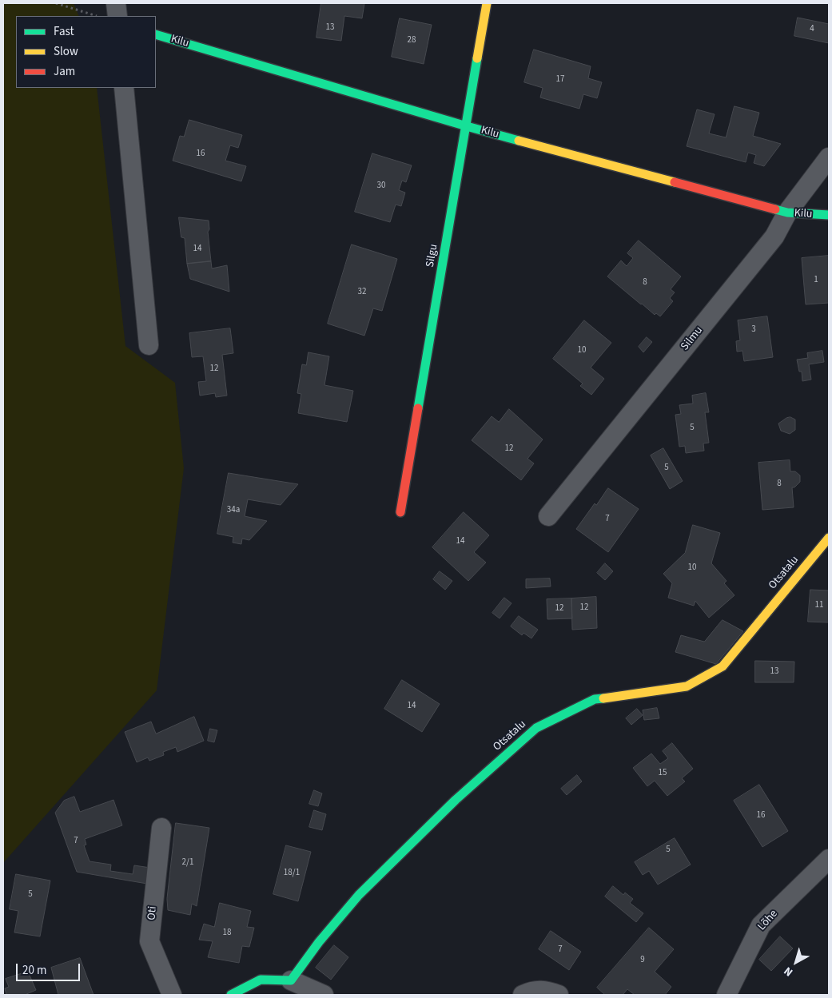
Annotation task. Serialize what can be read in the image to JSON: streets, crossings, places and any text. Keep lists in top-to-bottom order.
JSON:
{
  "streets": {
    "street": [
      "Kilu",
      "Silgu",
      "Silmu",
      "Otsatalu",
      "Oti",
      "Lõhe"
    ]
  },
  "crossings": [
    ["Kilu", "Silgu"],
    ["Kilu", "Silmu"]
  ],
  "house_numbers": [
    "13",
    "4",
    "28",
    "17",
    "16",
    "30",
    "14",
    "1",
    "8",
    "32",
    "3",
    "10",
    "12",
    "5",
    "12",
    "5",
    "8",
    "34a",
    "7",
    "14",
    "10",
    "11",
    "12",
    "12",
    "13",
    "14",
    "15",
    "16",
    "7",
    "5",
    "2/1",
    "18/1",
    "5",
    "18",
    "7",
    "9"
  ],
  "legend": ["Fast", "Slow", "Jam"],
  "scale_bar": "20 m",
  "north": "bottom left"
}
